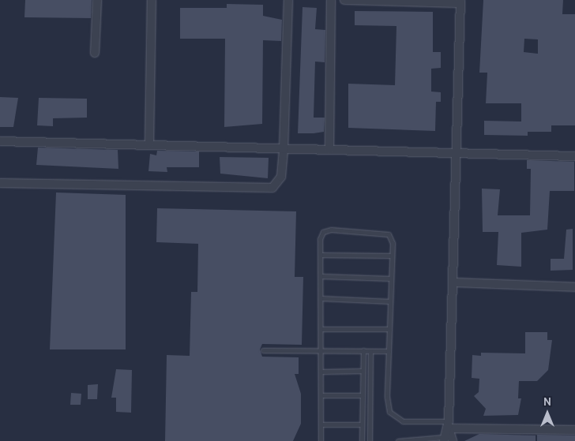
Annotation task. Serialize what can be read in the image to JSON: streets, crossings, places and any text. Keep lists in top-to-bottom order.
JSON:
{
  "north": "top"
}
